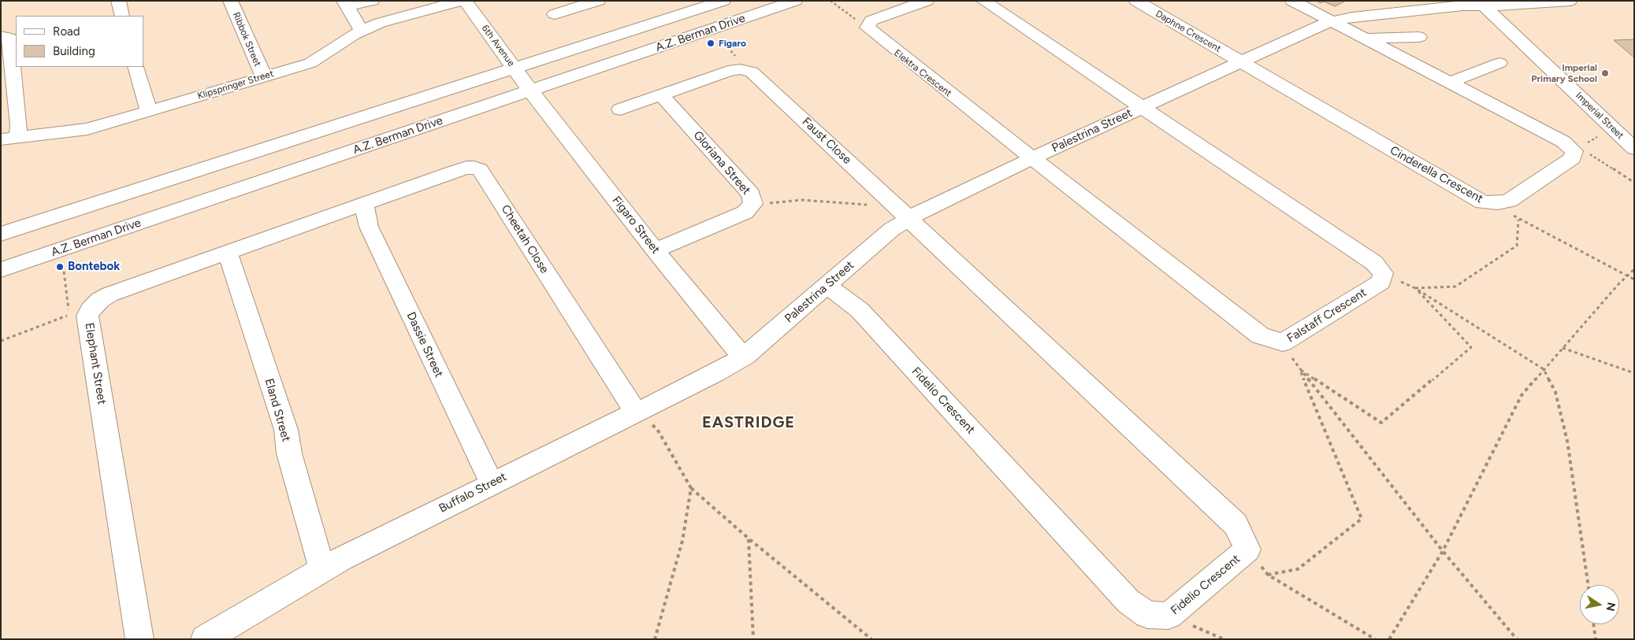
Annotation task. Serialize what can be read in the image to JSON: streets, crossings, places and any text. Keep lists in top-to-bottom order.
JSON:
{
  "streets": {
    "street": [
      "Daphne Crescent",
      "A.Z. Berman Drive",
      "Ribbok Street",
      "6th Avenue",
      "Elektra Crescent",
      "Klipspringer Street",
      "Imperial Street",
      "Palestrina Street",
      "Faust Close",
      "Gloriana Street",
      "Cinderella Crescent",
      "Figaro Street",
      "Cheetah Close",
      "Falstaff Crescent",
      "Dassie Street",
      "Elephant Street",
      "Fidelio Crescent",
      "Eland Street",
      "Buffalo Street"
    ]
  },
  "crossings": [
    ["Daphne Crescent", "Palestrina Street"],
    ["Daphne Crescent", "Cinderella Crescent"],
    ["A.Z. Berman Drive", "6th Avenue"],
    ["A.Z. Berman Drive", "Figaro Street"],
    ["Ribbok Street", "Klipspringer Street"],
    ["6th Avenue", "Figaro Street"],
    ["Elektra Crescent", "Palestrina Street"],
    ["Elektra Crescent", "Falstaff Crescent"],
    ["Imperial Street", "Palestrina Street"],
    ["Palestrina Street", "Faust Close"],
    ["Palestrina Street", "Cinderella Crescent"],
    ["Palestrina Street", "Figaro Street"],
    ["Palestrina Street", "Falstaff Crescent"],
    ["Palestrina Street", "Fidelio Crescent"],
    ["Palestrina Street", "Buffalo Street"],
    ["Faust Close", "Fidelio Crescent"],
    ["Gloriana Street", "Figaro Street"],
    ["Figaro Street", "Buffalo Street"],
    ["Cheetah Close", "Dassie Street"],
    ["Cheetah Close", "Elephant Street"],
    ["Cheetah Close", "Buffalo Street"],
    ["Dassie Street", "Elephant Street"],
    ["Dassie Street", "Buffalo Street"],
    ["Elephant Street", "Eland Street"],
    ["Eland Street", "Buffalo Street"]
  ],
  "districts": ["EASTRIDGE"],
  "places": ["Figaro", "Imperial Primary School", "Bontebok"],
  "legend": ["Road", "Building"],
  "north": "right"
}
